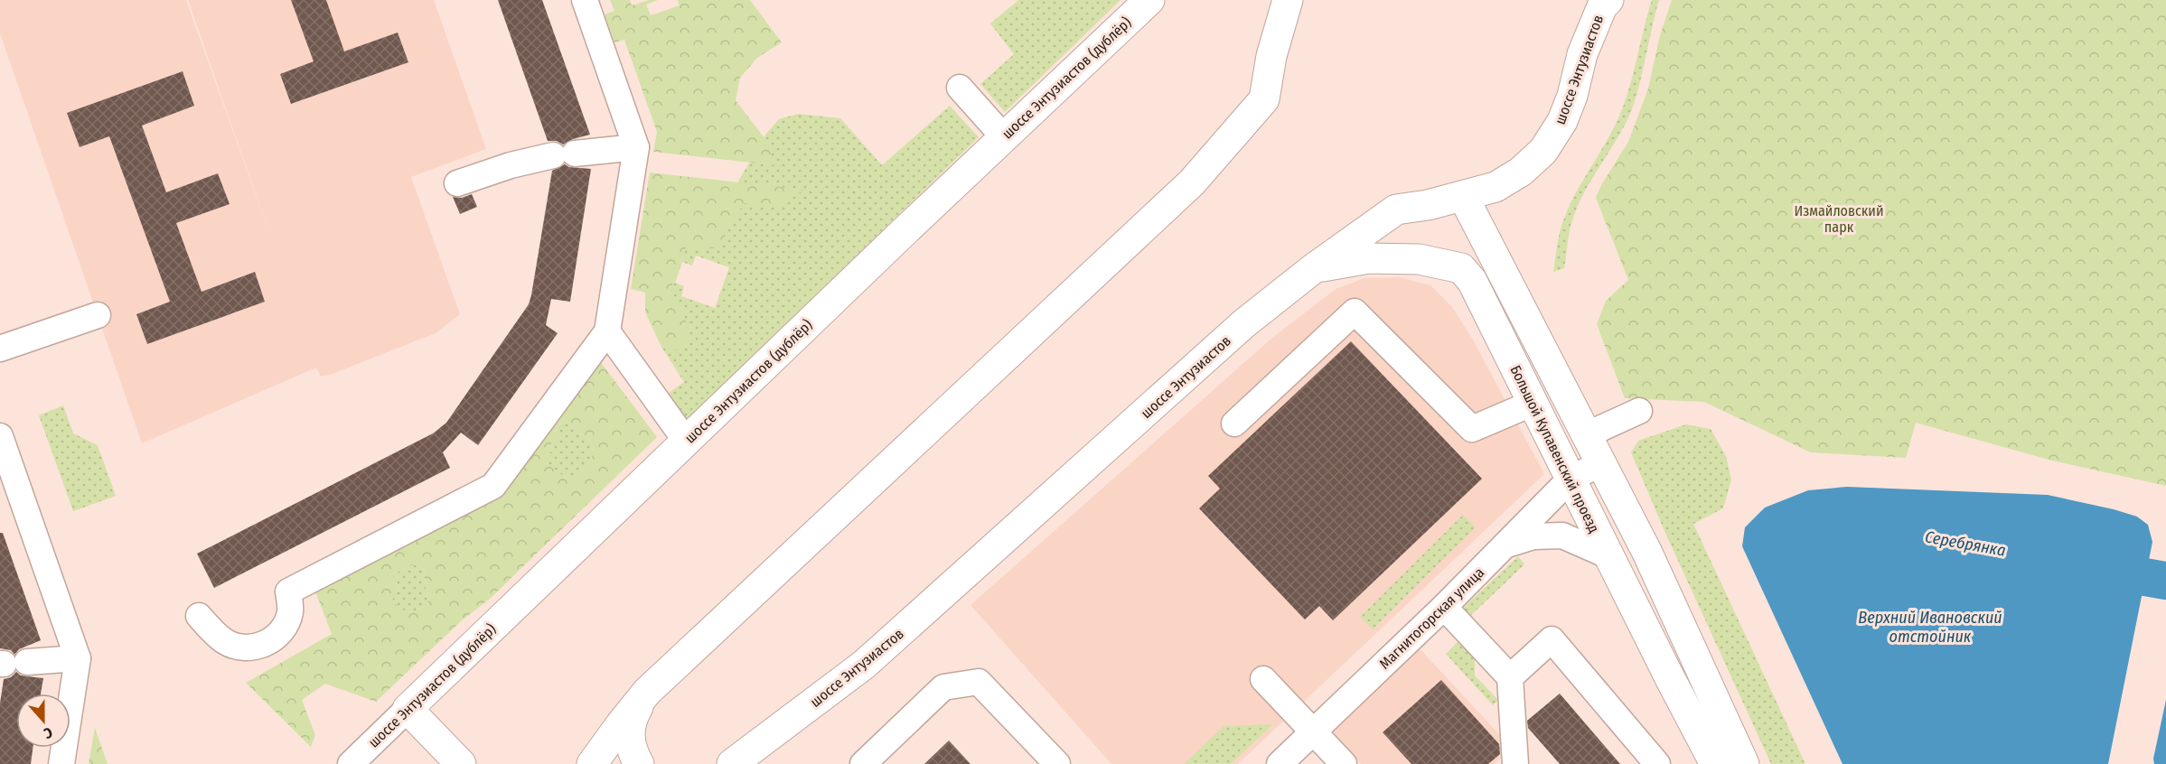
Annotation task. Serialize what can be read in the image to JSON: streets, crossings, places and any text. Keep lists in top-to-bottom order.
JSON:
{
  "streets": {
    "main road": ["шоссе Энтузиастов", "шоссе Энтузиастов (дублёр)", "Большой Купавенский проезд"],
    "street": ["Магнитогорская улица"]
  },
  "crossings": [
    ["шоссе Энтузиастов", "Большой Купавенский проезд"],
    ["Большой Купавенский проезд", "Магнитогорская улица"]
  ],
  "water": ["Серебрянка", "Верхний Ивановский отстойник"],
  "parks": ["Измайловский парк"],
  "north": "bottom"
}
